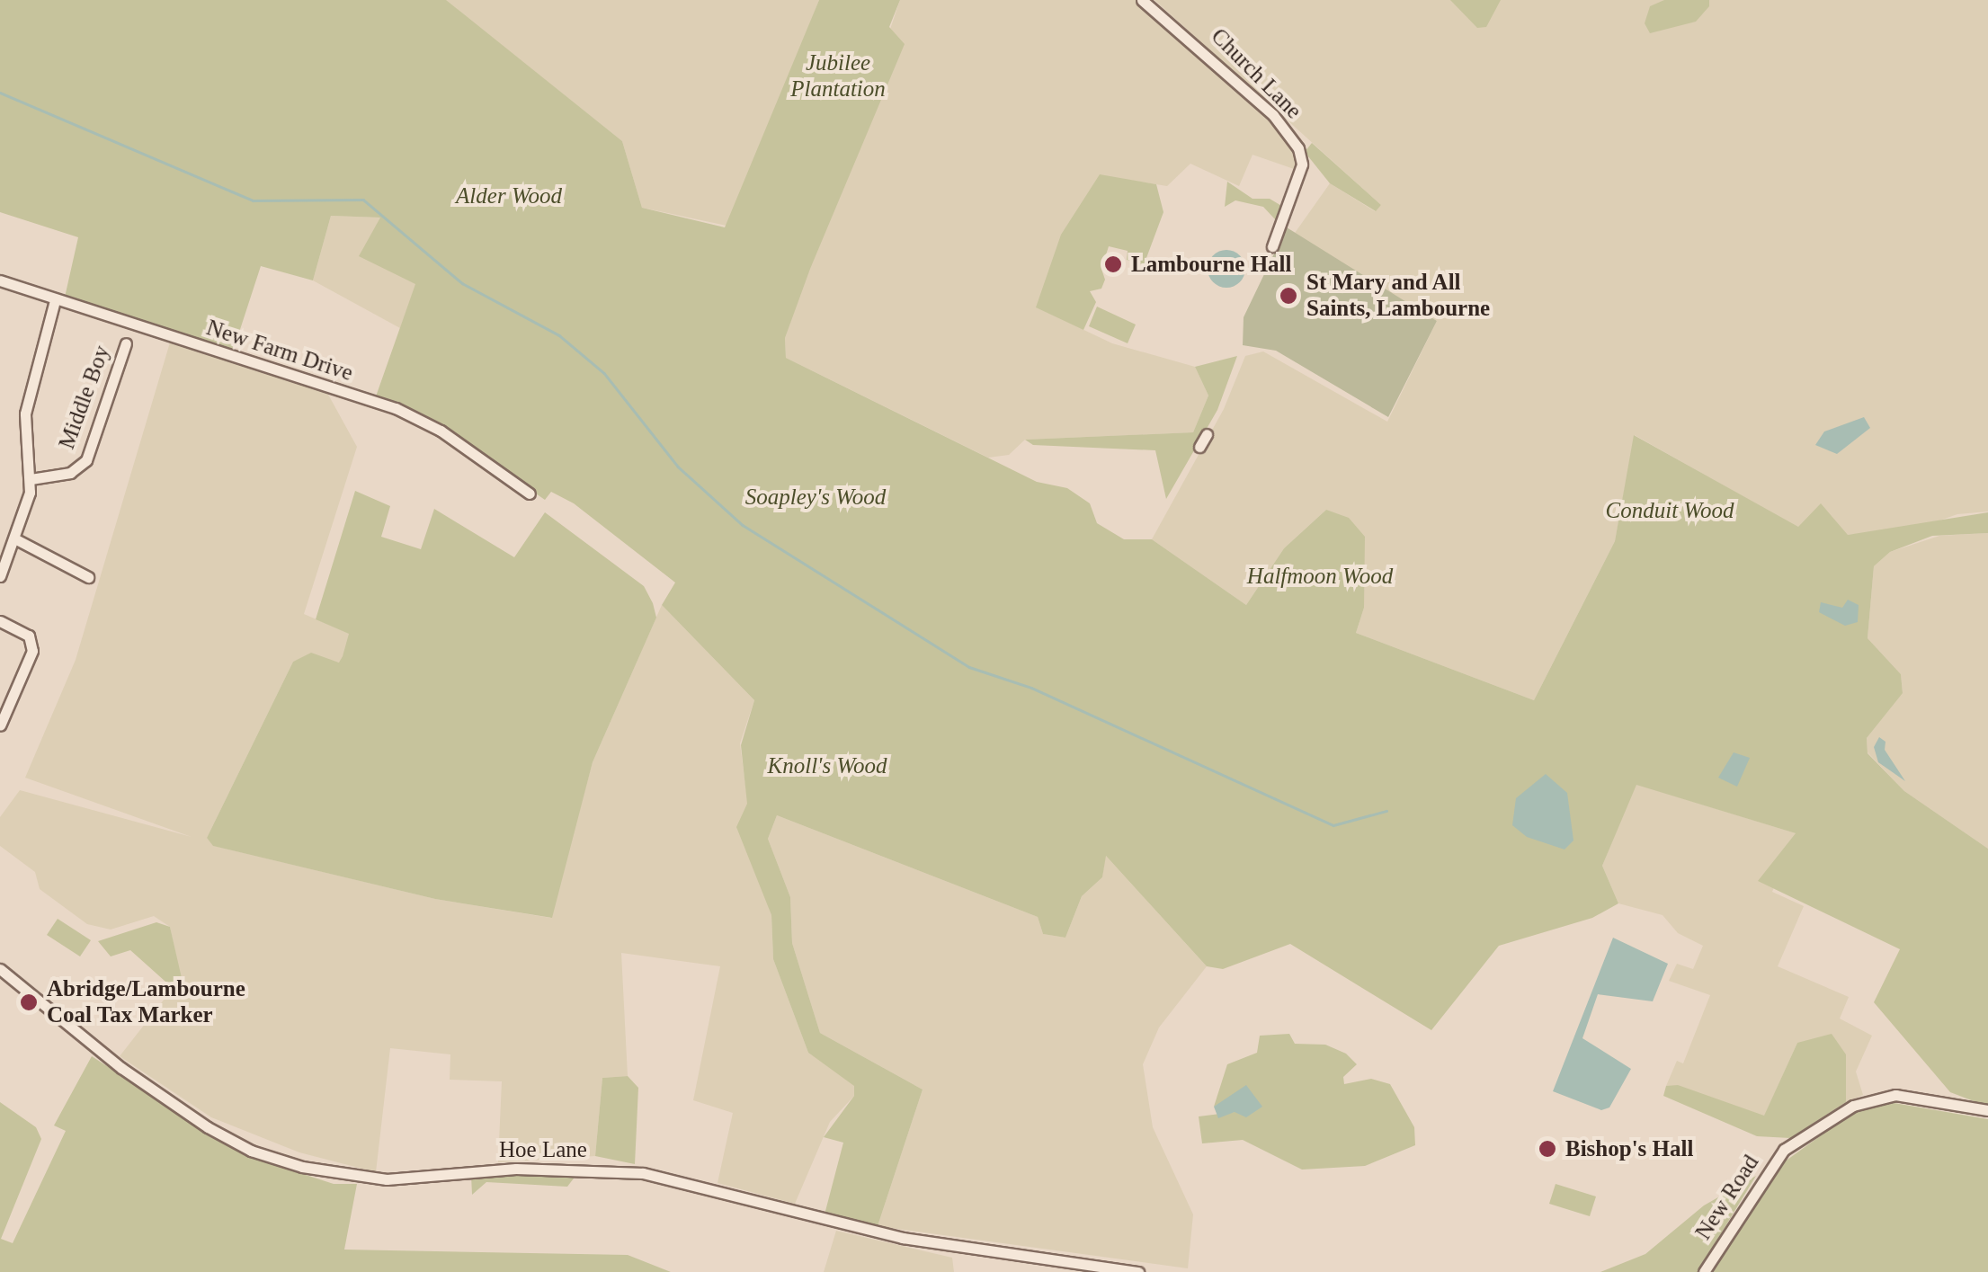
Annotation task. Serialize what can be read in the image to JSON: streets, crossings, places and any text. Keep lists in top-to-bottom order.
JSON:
{
  "streets": {
    "street": [
      "Church Lane",
      "New Farm Drive",
      "Middle Boy",
      "Hoe Lane",
      "New Road"
    ]
  },
  "parks": [
    "Jubilee Plantation",
    "Alder Wood",
    "Soapley's Wood",
    "Conduit Wood",
    "Halfmoon Wood",
    "Knoll's Wood"
  ],
  "places": [
    "Lambourne Hall",
    "St Mary and All Saints, Lambourne",
    "Abridge/Lambourne Coal Tax Marker",
    "Bishop's Hall"
  ]
}
